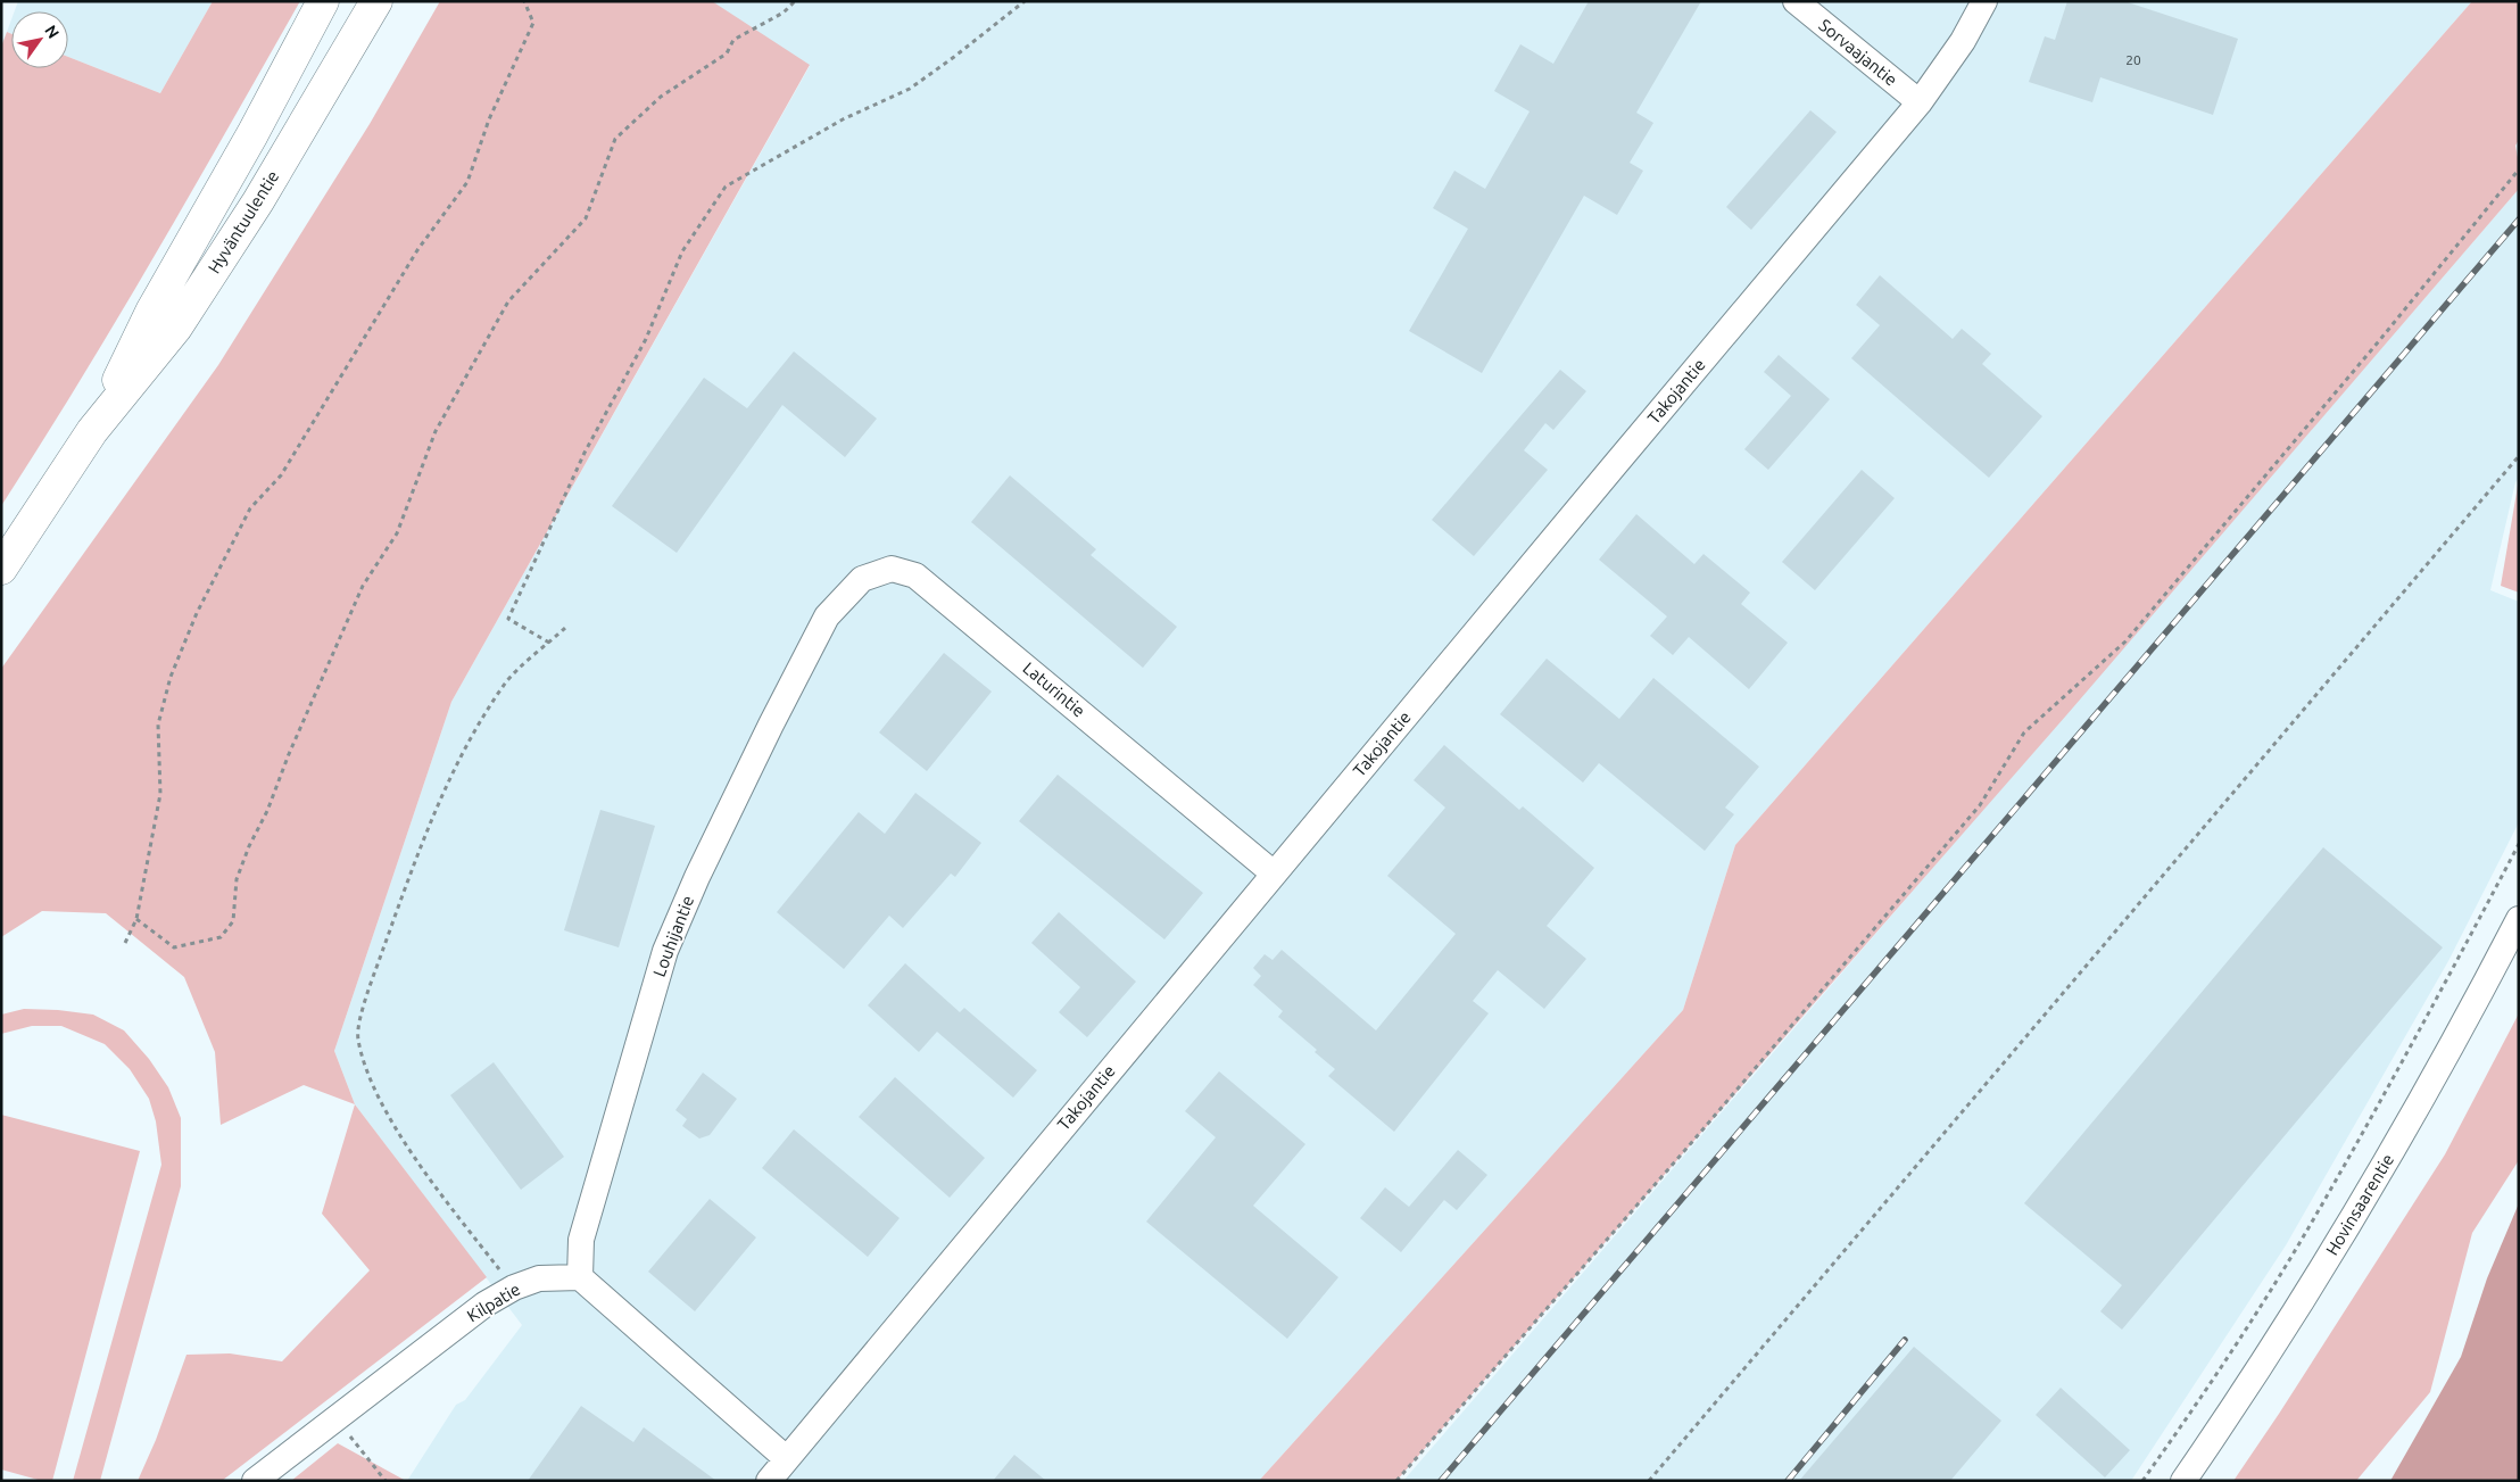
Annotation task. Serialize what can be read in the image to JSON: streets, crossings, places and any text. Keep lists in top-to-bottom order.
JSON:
{
  "streets": {
    "highway": ["Hyväntuulentie"],
    "street": [
      "Sorvaajantie",
      "Takojantie",
      "Laturintie",
      "Louhijantie",
      "Hovinsaarentie",
      "Kilpatie"
    ]
  },
  "crossings": [
    ["Sorvaajantie", "Takojantie"],
    ["Takojantie", "Laturintie"],
    ["Laturintie", "Louhijantie"],
    ["Louhijantie", "Kilpatie"]
  ],
  "house_numbers": ["20"],
  "north": "top right"
}
